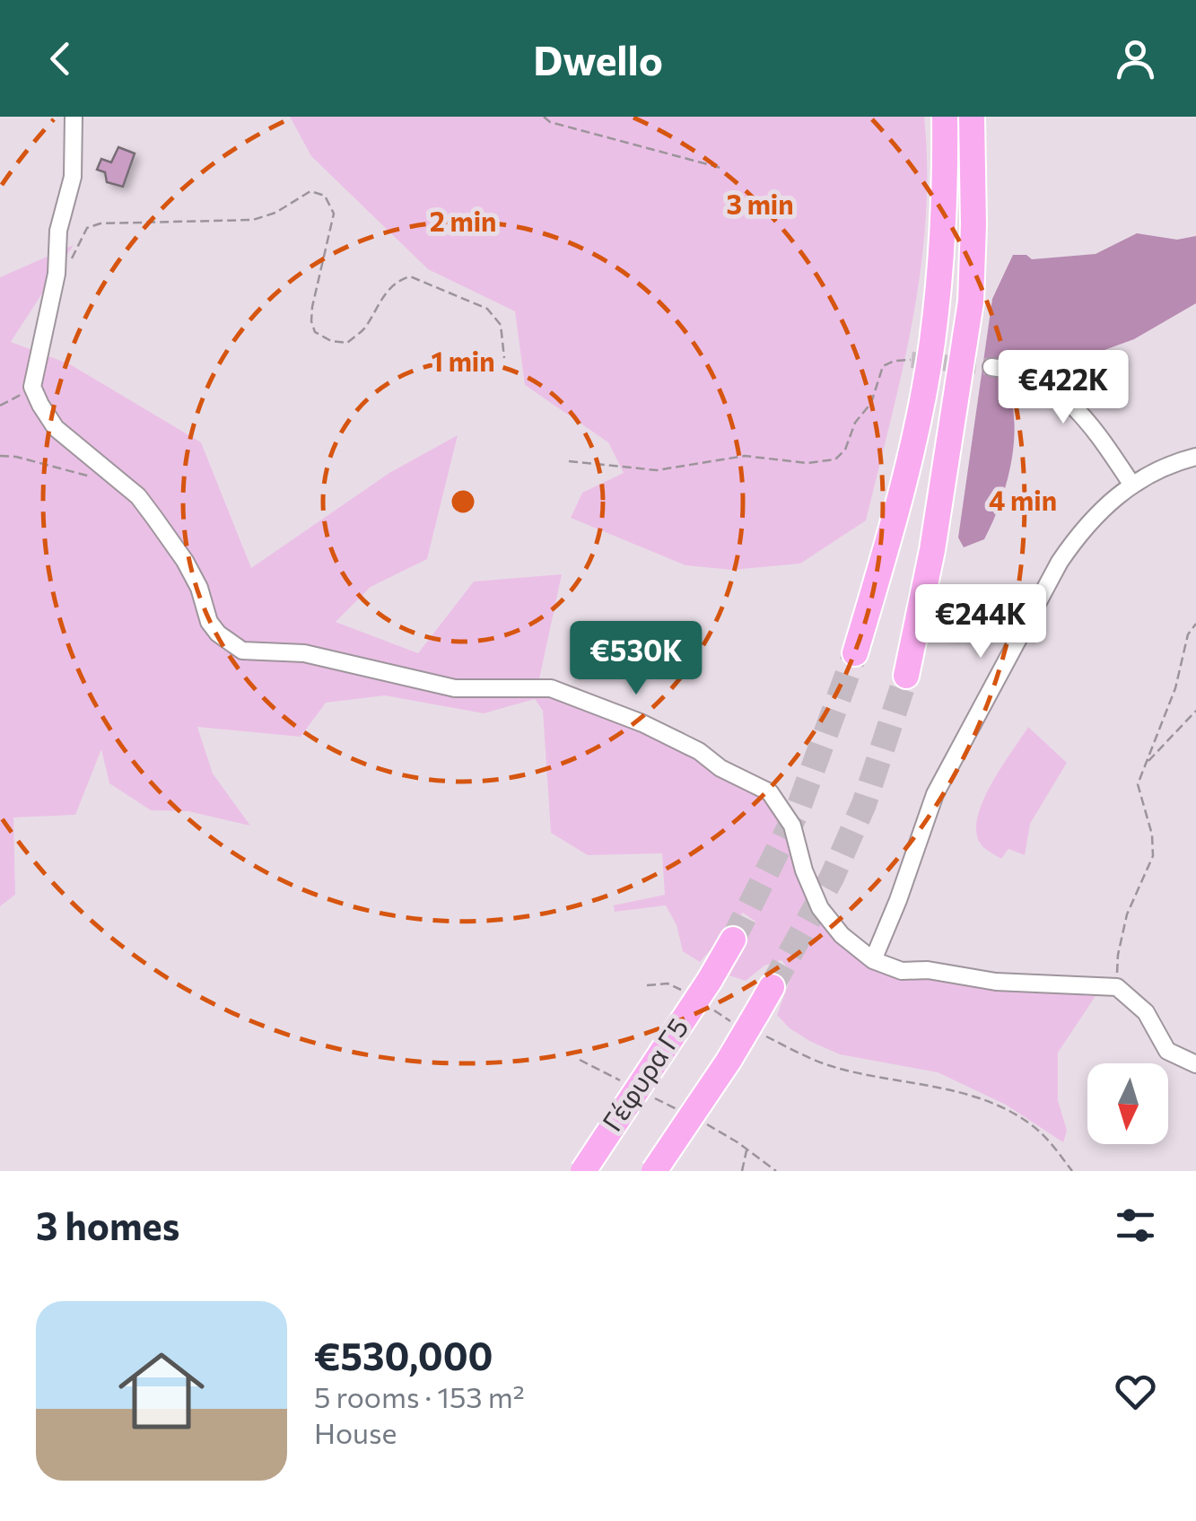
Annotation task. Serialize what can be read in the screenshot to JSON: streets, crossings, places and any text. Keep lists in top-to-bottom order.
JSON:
{
  "streets": {
    "highway": ["Γέφυρα Γ5"]
  },
  "north": "bottom",
  "page": {
    "header": "Dwello",
    "price": ["€422K", "€244K", "€530K"],
    "heading": "3 homes",
    "list": [
      {
        "name": "€530,000",
        "note": "5 rooms · 153 m² · House"
      }
    ]
  },
  "rings": [
    "3 min",
    "2 min",
    "1 min",
    "4 min"
  ]
}
